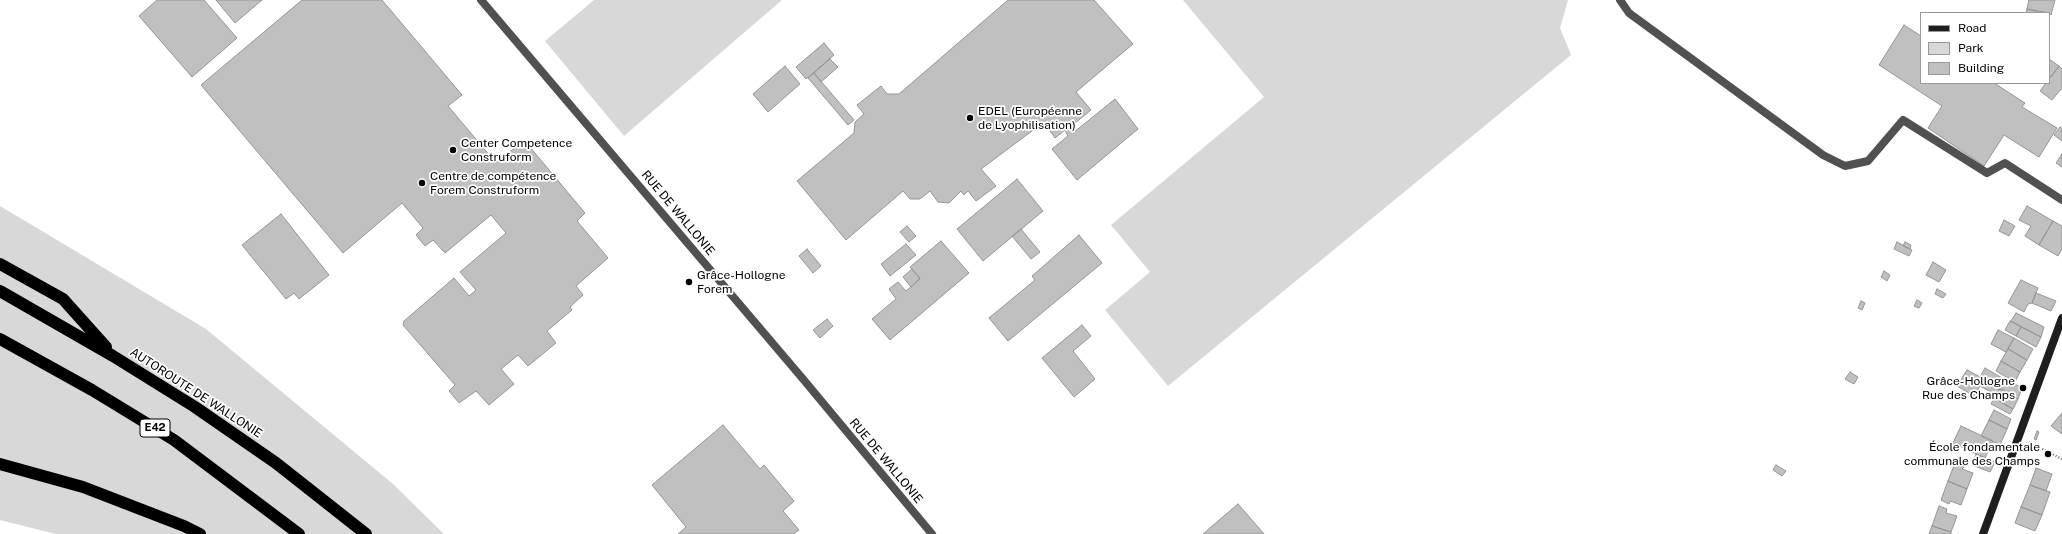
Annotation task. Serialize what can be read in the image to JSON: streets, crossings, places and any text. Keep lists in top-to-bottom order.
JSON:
{
  "streets": {
    "highway": ["AUTOROUTE DE WALLONIE", "E42"],
    "street": ["RUE DE WALLONIE"]
  },
  "places": [
    "EDEL (Européenne de Lyophilisation)",
    "Center Competence Construform",
    "Centre de compétence Forem Construform",
    "Grâce-Hollogne Forem",
    "Grâce-Hollogne Rue des Champs",
    "École fondamentale communale des Champs"
  ],
  "legend": ["Road", "Park", "Building"]
}
